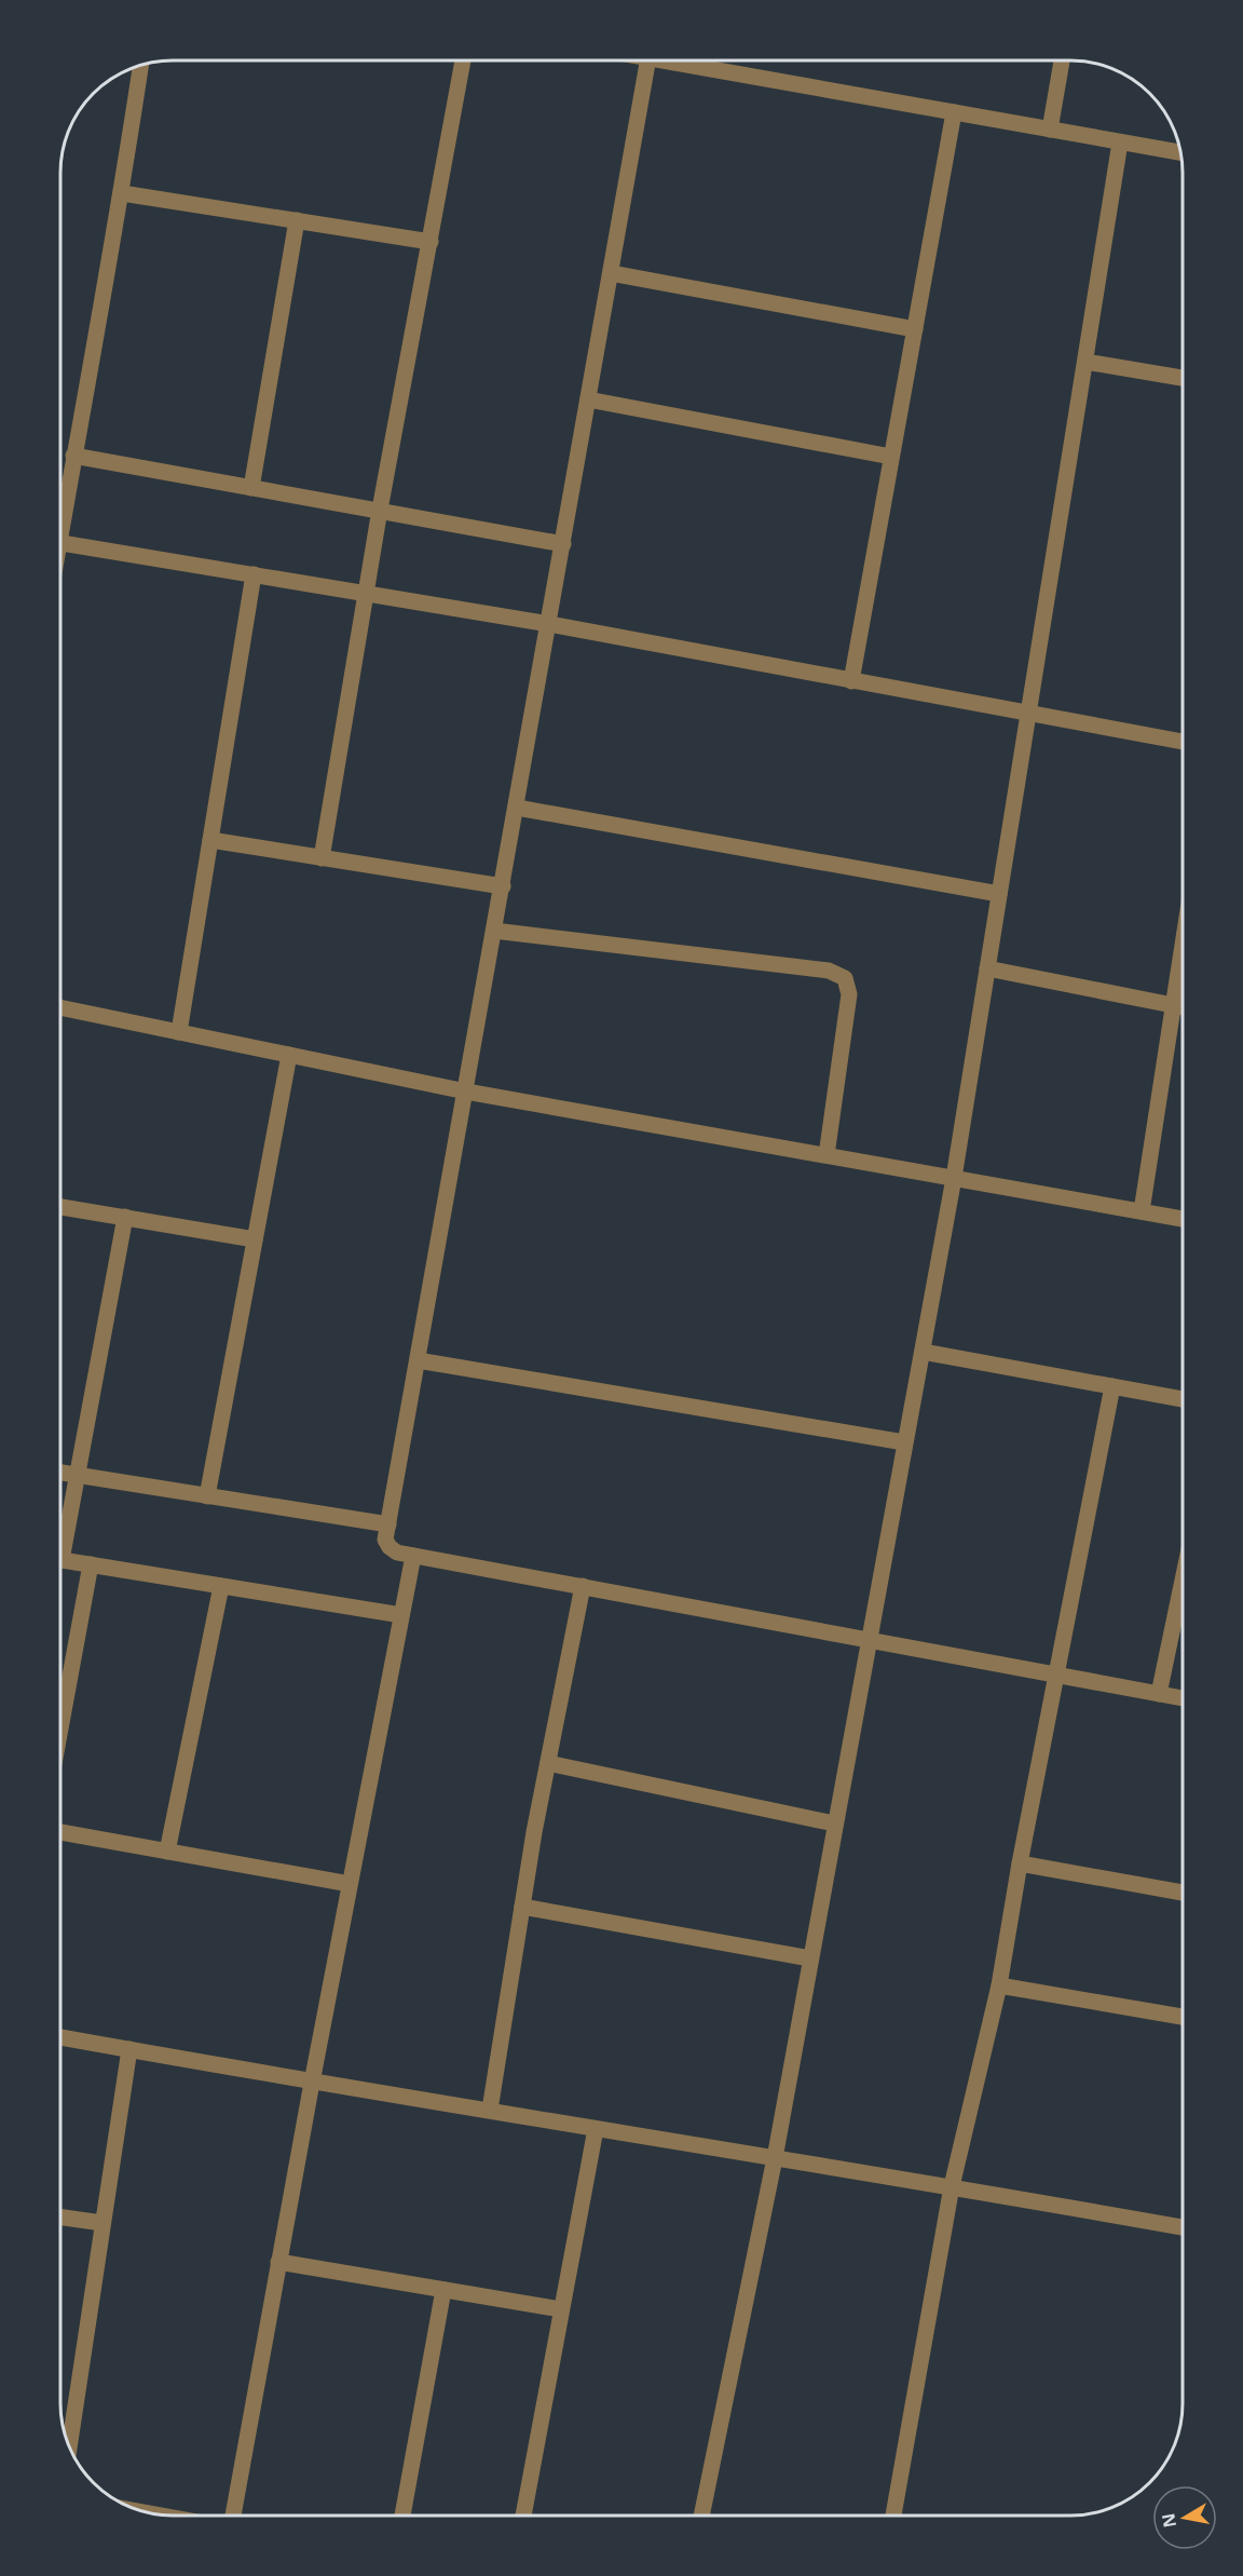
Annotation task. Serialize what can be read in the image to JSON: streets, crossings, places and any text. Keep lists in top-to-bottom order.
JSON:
{
  "north": "left"
}
